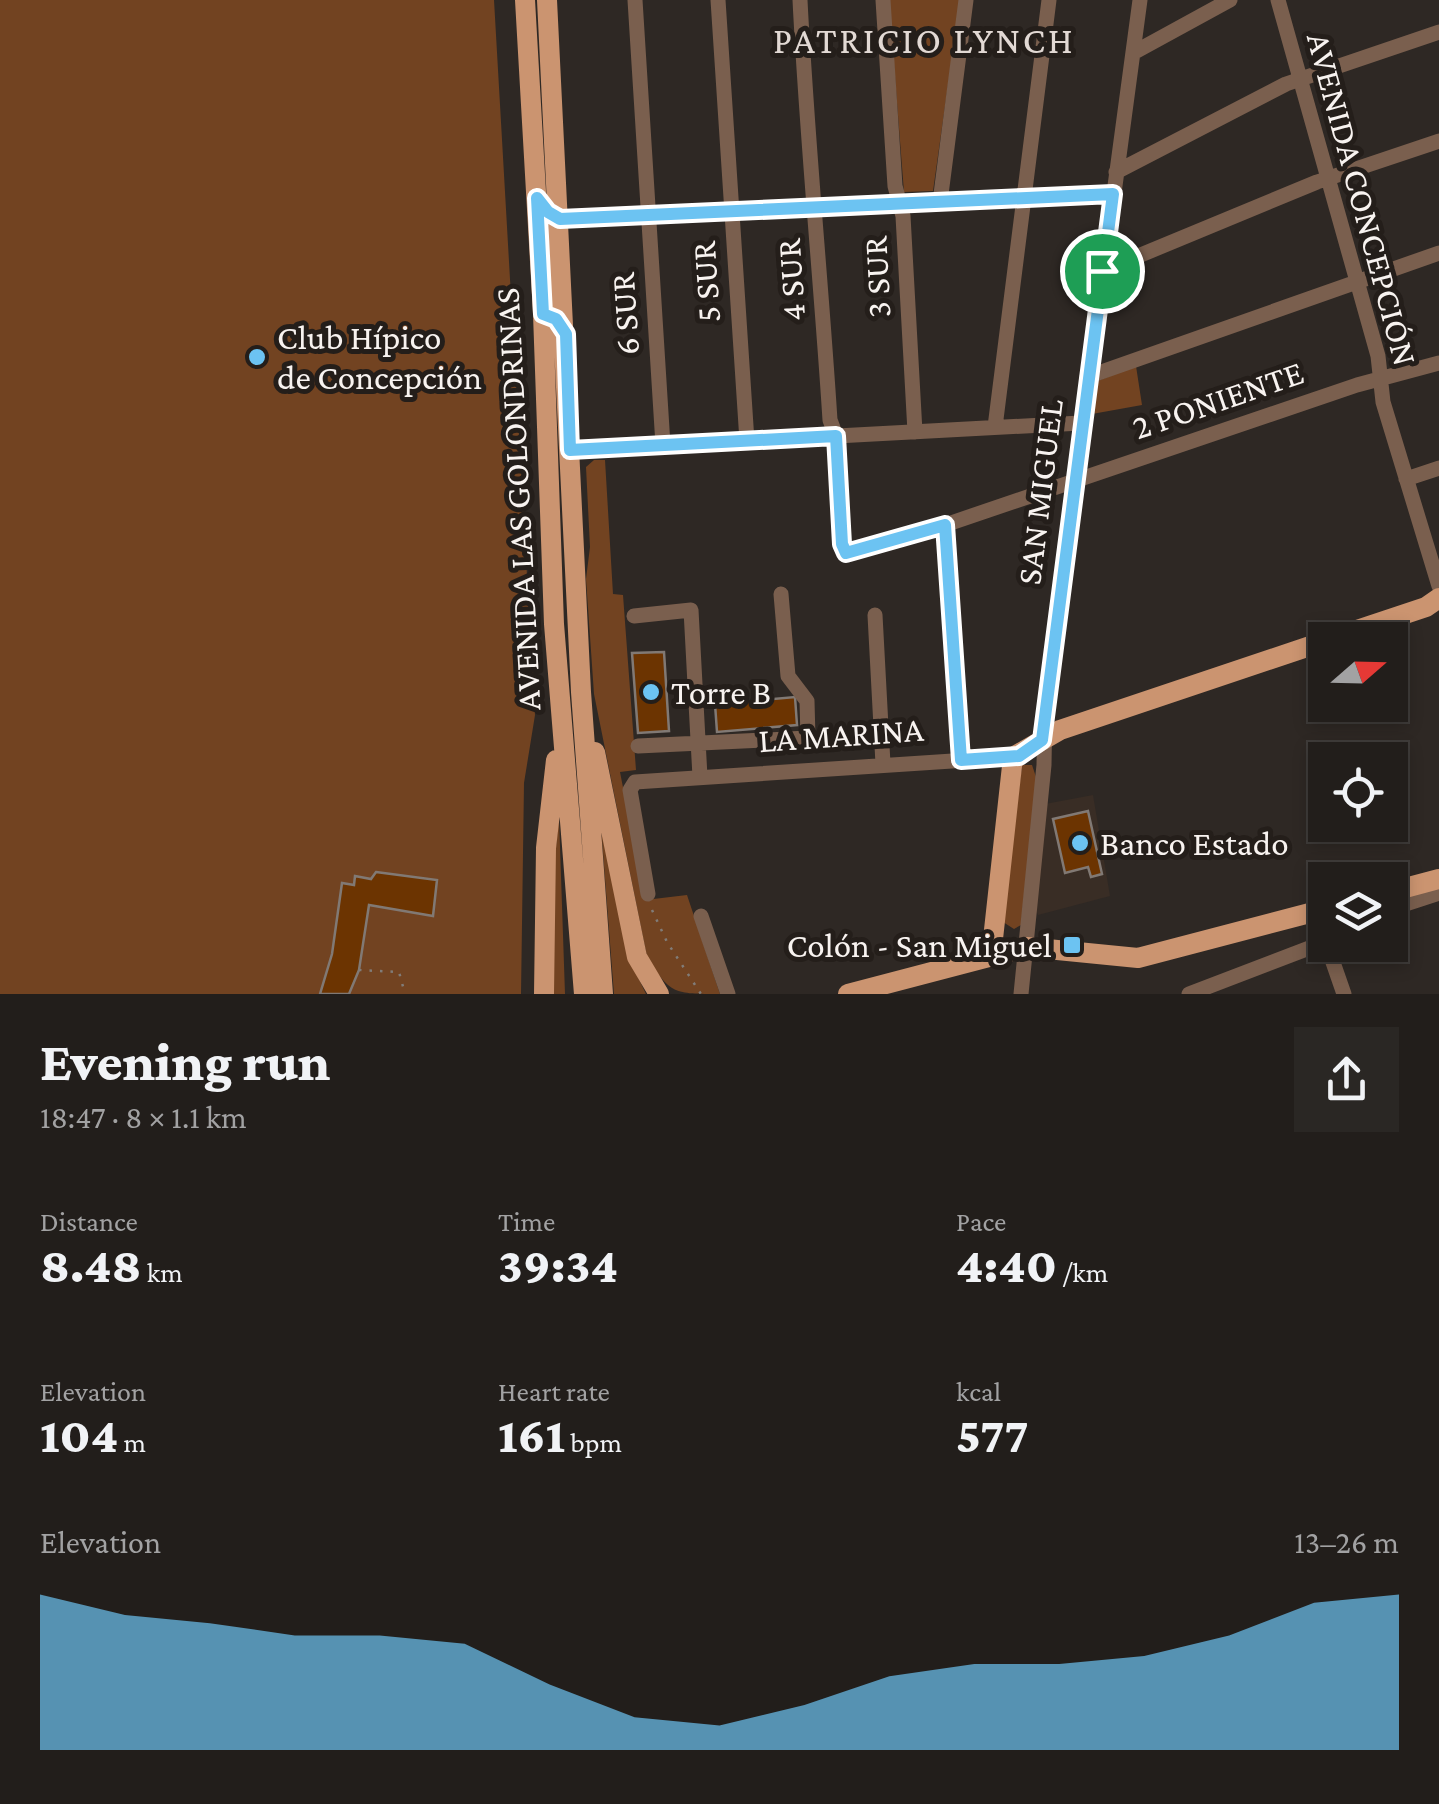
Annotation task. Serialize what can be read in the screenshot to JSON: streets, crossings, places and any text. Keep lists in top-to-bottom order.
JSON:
{
  "streets": {
    "main road": ["AVENIDA LAS GOLONDRINAS", "LA MARINA"],
    "street": [
      "AVENIDA CONCEPCIÓN",
      "3 SUR",
      "4 SUR",
      "5 SUR",
      "6 SUR",
      "2 PONIENTE",
      "SAN MIGUEL"
    ]
  },
  "crossings": [
    ["AVENIDA CONCEPCIÓN", "2 PONIENTE"],
    ["3 SUR", "2 PONIENTE"],
    ["4 SUR", "2 PONIENTE"],
    ["5 SUR", "2 PONIENTE"],
    ["6 SUR", "2 PONIENTE"],
    ["2 PONIENTE", "SAN MIGUEL"],
    ["2 PONIENTE", "AVENIDA LAS GOLONDRINAS"],
    ["SAN MIGUEL", "LA MARINA"]
  ],
  "districts": ["PATRICIO LYNCH"],
  "places": {
    "other": ["Club Hípico de Concepción", "Torre B", "Banco Estado"],
    "transit": ["Colón - San Miguel"]
  },
  "north": "right",
  "page": {
    "heading": ["Evening run", "18:47 · 8 × 1.1 km"],
    "stats": [
      ["Distance", "8.48 km"],
      ["Time", "39:34"],
      ["Pace", "4:40 /km"],
      ["Elevation", "104 m"],
      ["Heart rate", "161 bpm"],
      ["kcal", "577"]
    ],
    "chart": ["Elevation", "13–26 m"]
  }
}
